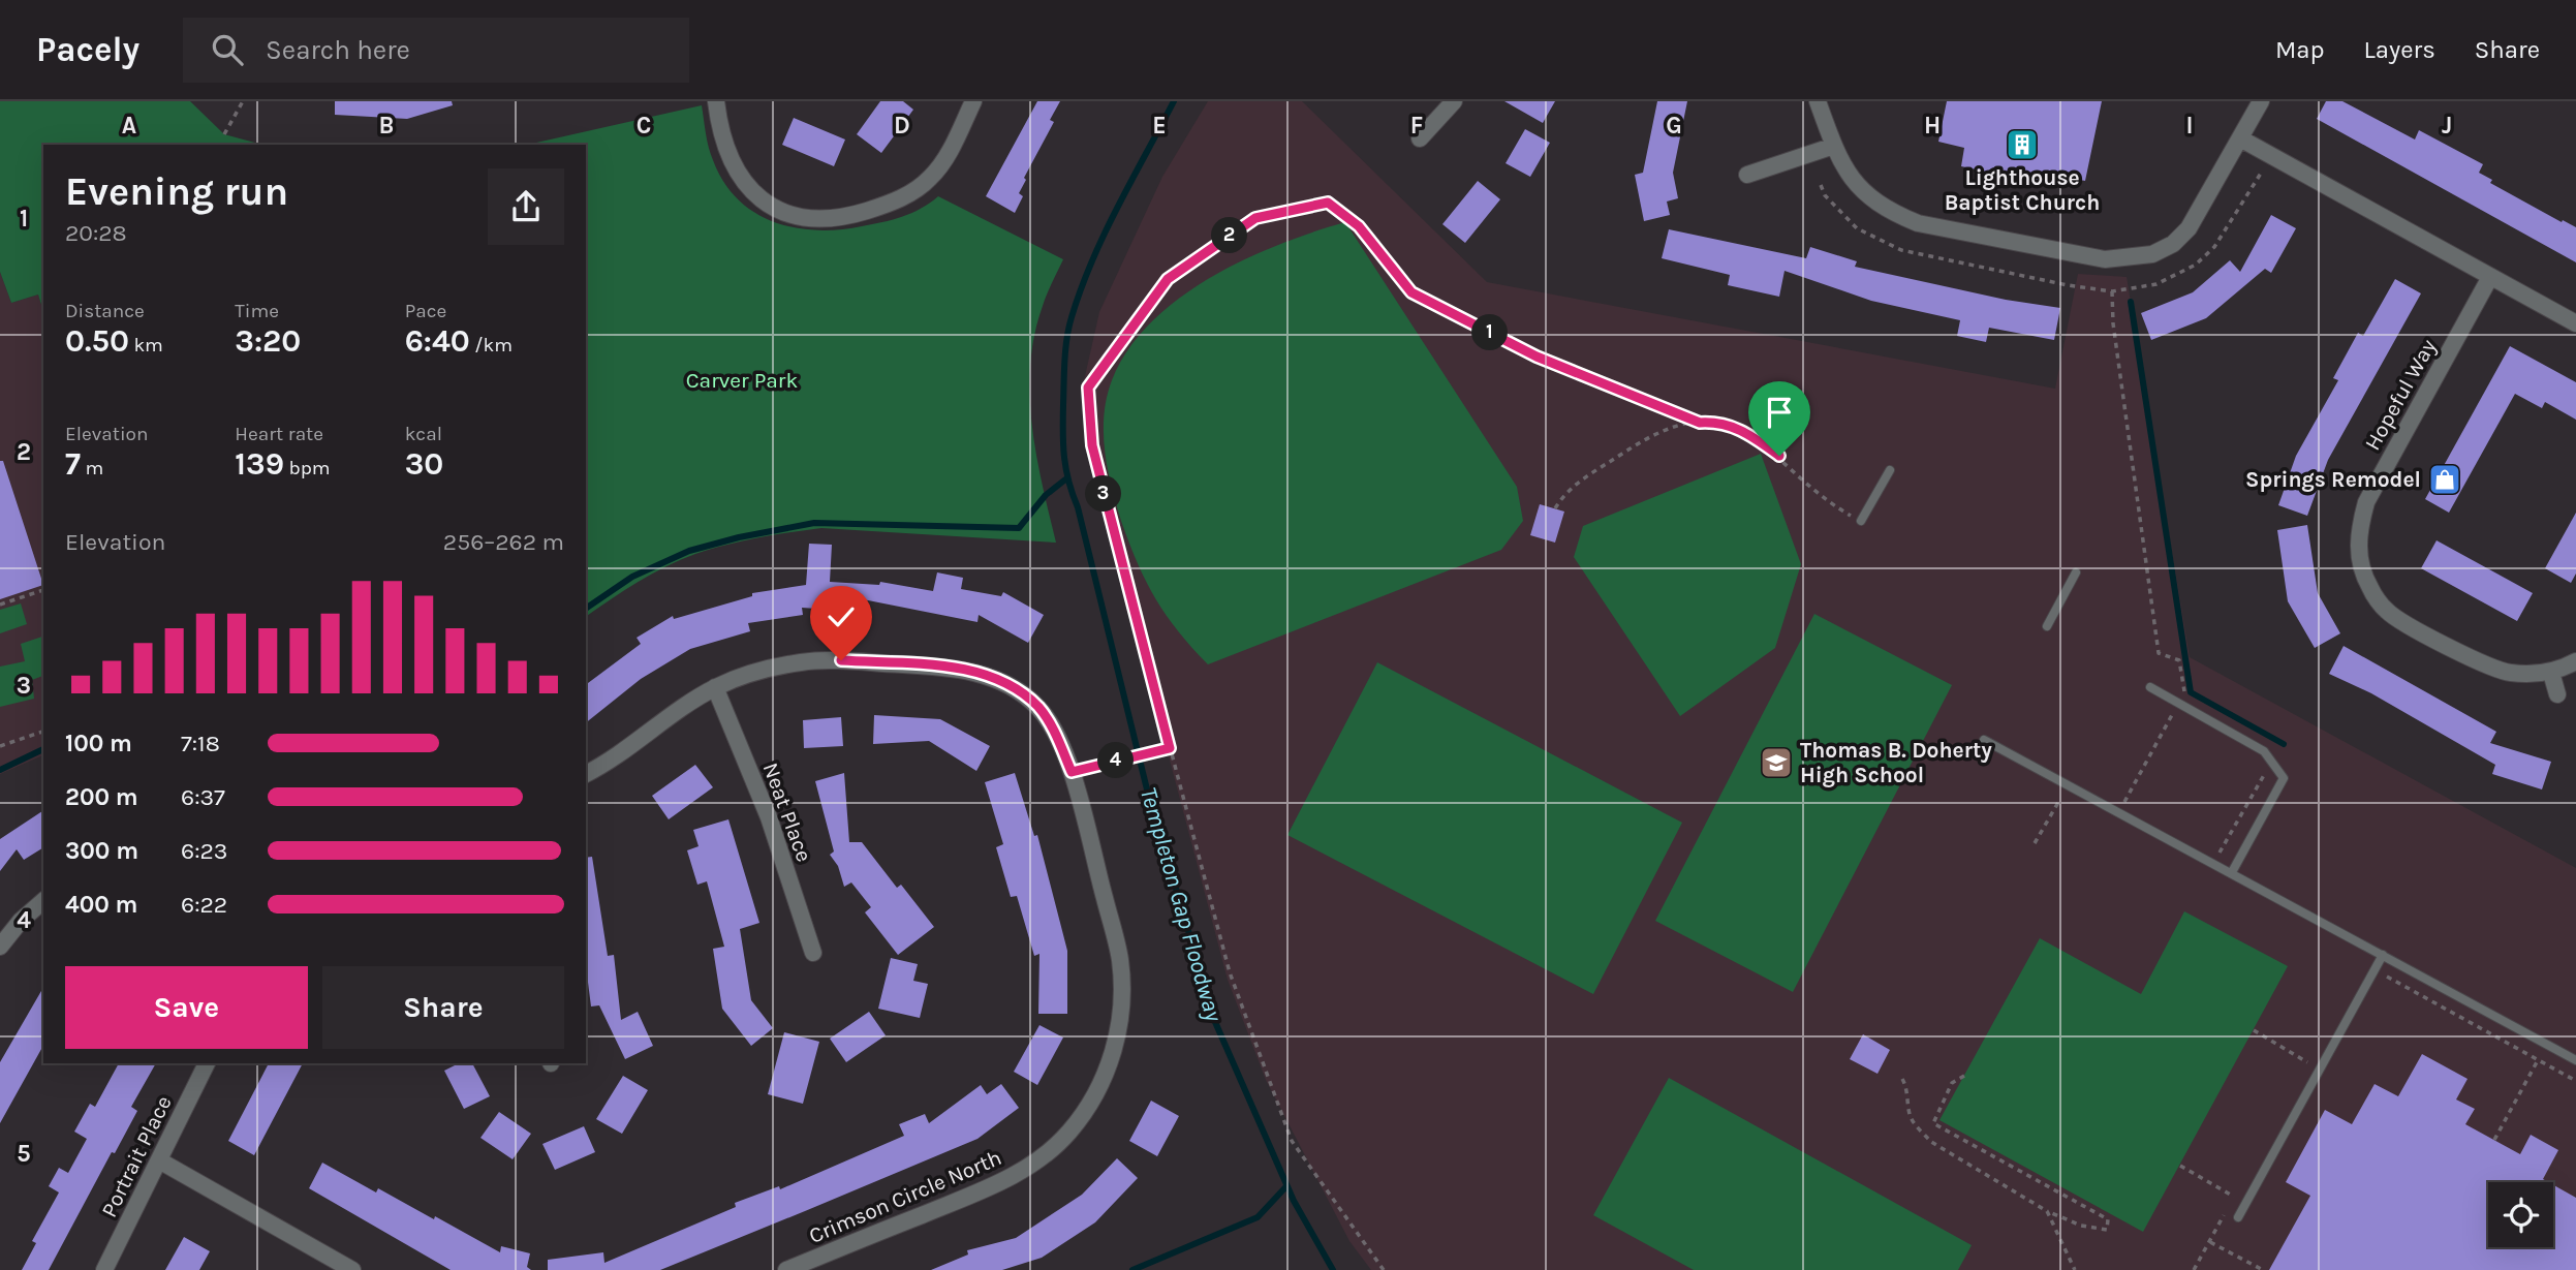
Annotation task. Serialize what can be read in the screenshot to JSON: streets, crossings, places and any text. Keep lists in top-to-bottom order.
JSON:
{
  "streets": {
    "street": [
      "Hopeful Way",
      "Neat Place",
      "Portrait Place",
      "Crimson Circle North"
    ]
  },
  "crossings": [
    ["Neat Place", "Crimson Circle North"]
  ],
  "water": ["Templeton Gap Floodway"],
  "parks": ["Carver Park"],
  "places": {
    "building": ["Lighthouse Baptist Church"],
    "shop": ["Springs Remodel"],
    "school or university": ["Thomas B. Doherty High School"]
  },
  "page": {
    "header": "Pacely",
    "search": "Search here",
    "nav": ["Map", "Layers", "Share"],
    "heading": ["Evening run", "20:28"],
    "pins": [
      "2",
      "1",
      "3",
      "4"
    ],
    "stats": [
      ["Distance", "0.50 km"],
      ["Time", "3:20"],
      ["Pace", "6:40 /km"],
      ["Elevation", "7 m"],
      ["Heart rate", "139 bpm"],
      ["kcal", "30"]
    ],
    "chart": ["Elevation", "256–262 m"],
    "list": [
      {
        "name": "100 m",
        "note": "7:18"
      },
      {
        "name": "200 m",
        "note": "6:37"
      },
      {
        "name": "300 m",
        "note": "6:23"
      },
      {
        "name": "400 m",
        "note": "6:22"
      }
    ],
    "buttons": ["Save", "Share"]
  },
  "grid": {
    "columns": [
      "A",
      "B",
      "C",
      "D",
      "E",
      "F",
      "G",
      "H",
      "I",
      "J"
    ],
    "rows": [
      "1",
      "2",
      "3",
      "4",
      "5"
    ]
  }
}
